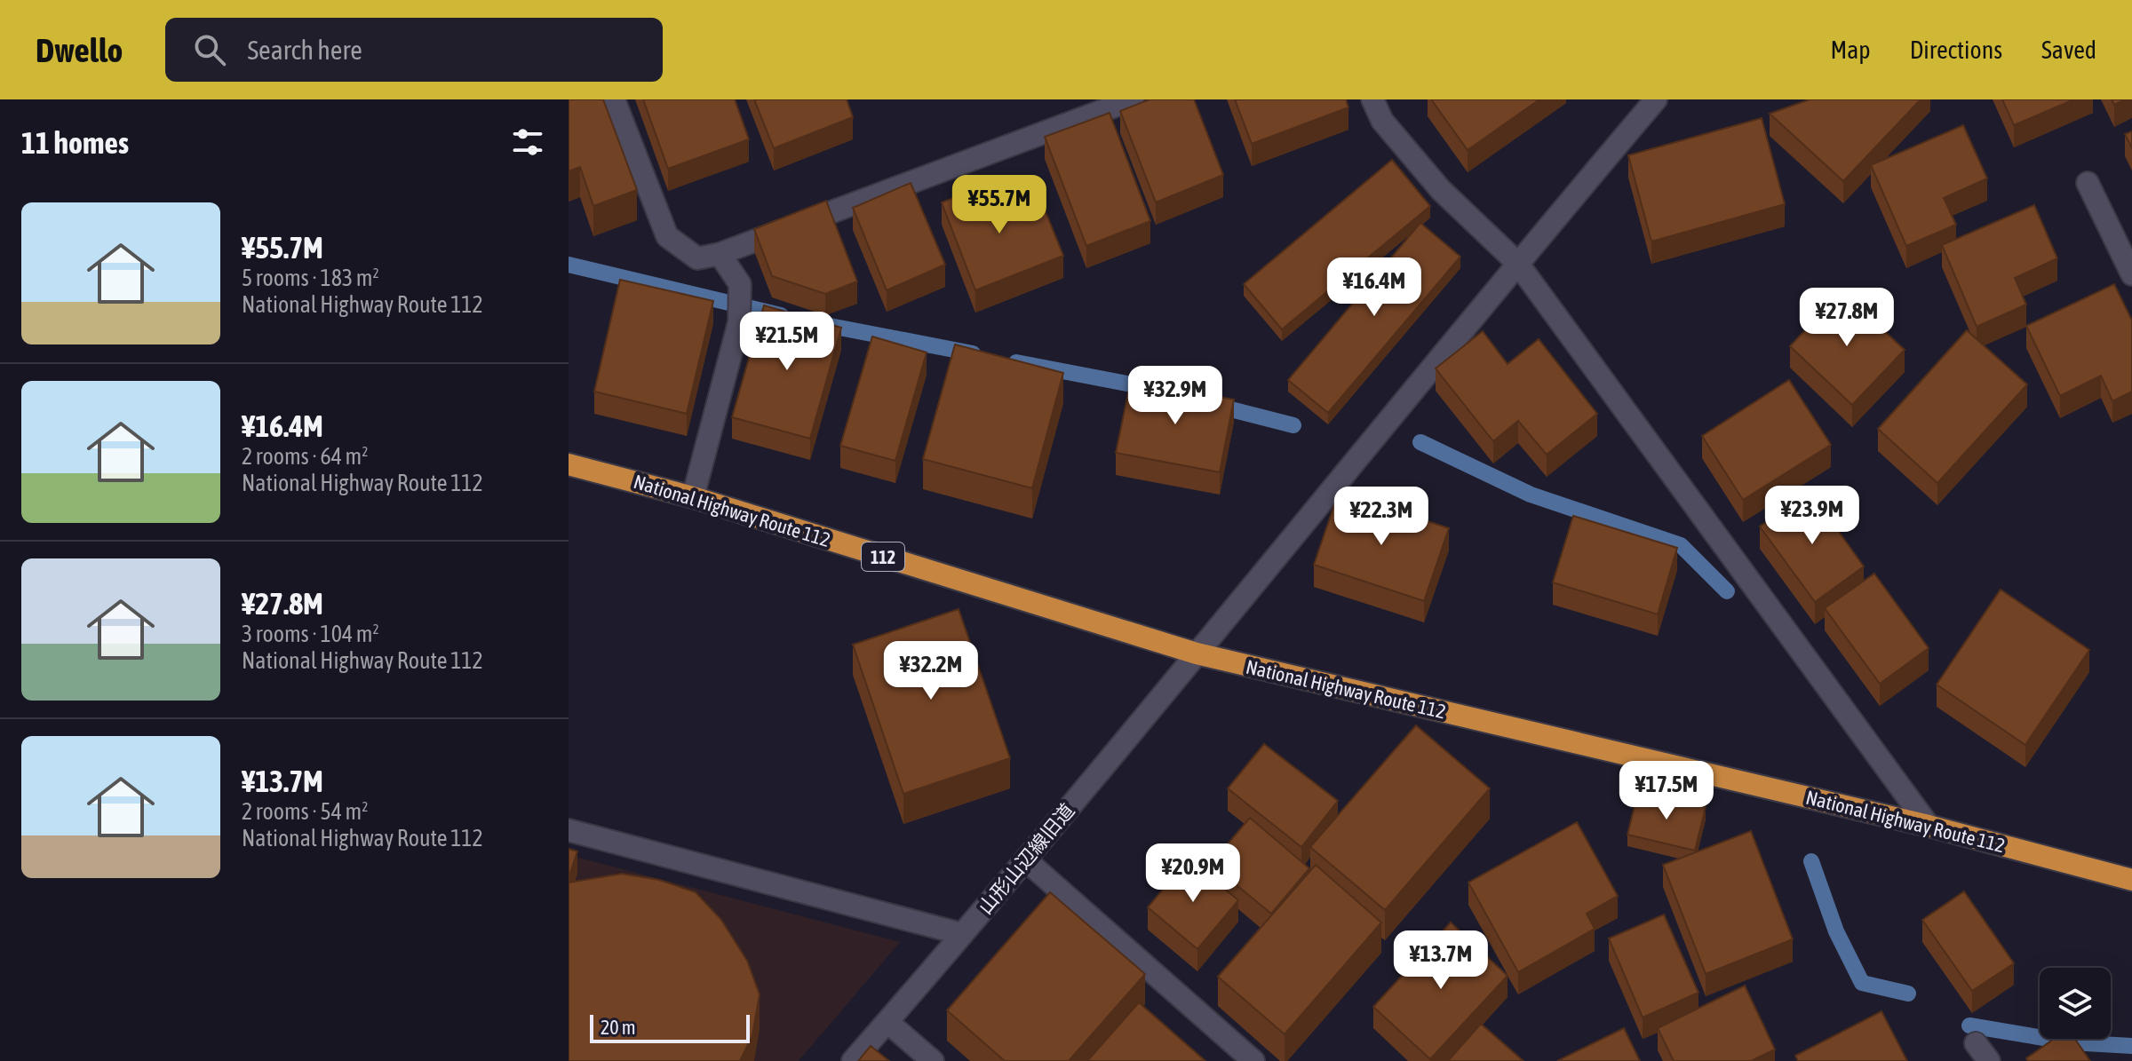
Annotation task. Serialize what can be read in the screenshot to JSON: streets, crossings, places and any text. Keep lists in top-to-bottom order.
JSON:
{
  "streets": {
    "highway": ["National Highway Route 112", "112"],
    "street": ["山形山辺線旧道"]
  },
  "crossings": [
    ["National Highway Route 112", "山形山辺線旧道"]
  ],
  "scale_bar": "20 m",
  "page": {
    "header": "Dwello",
    "search": "Search here",
    "nav": ["Map", "Directions", "Saved"],
    "heading": "11 homes",
    "price": [
      "¥55.7M",
      "¥16.4M",
      "¥27.8M",
      "¥21.5M",
      "¥32.9M",
      "¥23.9M",
      "¥22.3M",
      "¥32.2M",
      "¥17.5M",
      "¥20.9M",
      "¥13.7M"
    ],
    "list": [
      {
        "name": "¥55.7M",
        "note": "5 rooms · 183 m² · National Highway Route 112"
      },
      {
        "name": "¥16.4M",
        "note": "2 rooms · 64 m² · National Highway Route 112"
      },
      {
        "name": "¥27.8M",
        "note": "3 rooms · 104 m² · National Highway Route 112"
      },
      {
        "name": "¥13.7M",
        "note": "2 rooms · 54 m² · National Highway Route 112"
      }
    ],
    "scale": "20 m"
  }
}
